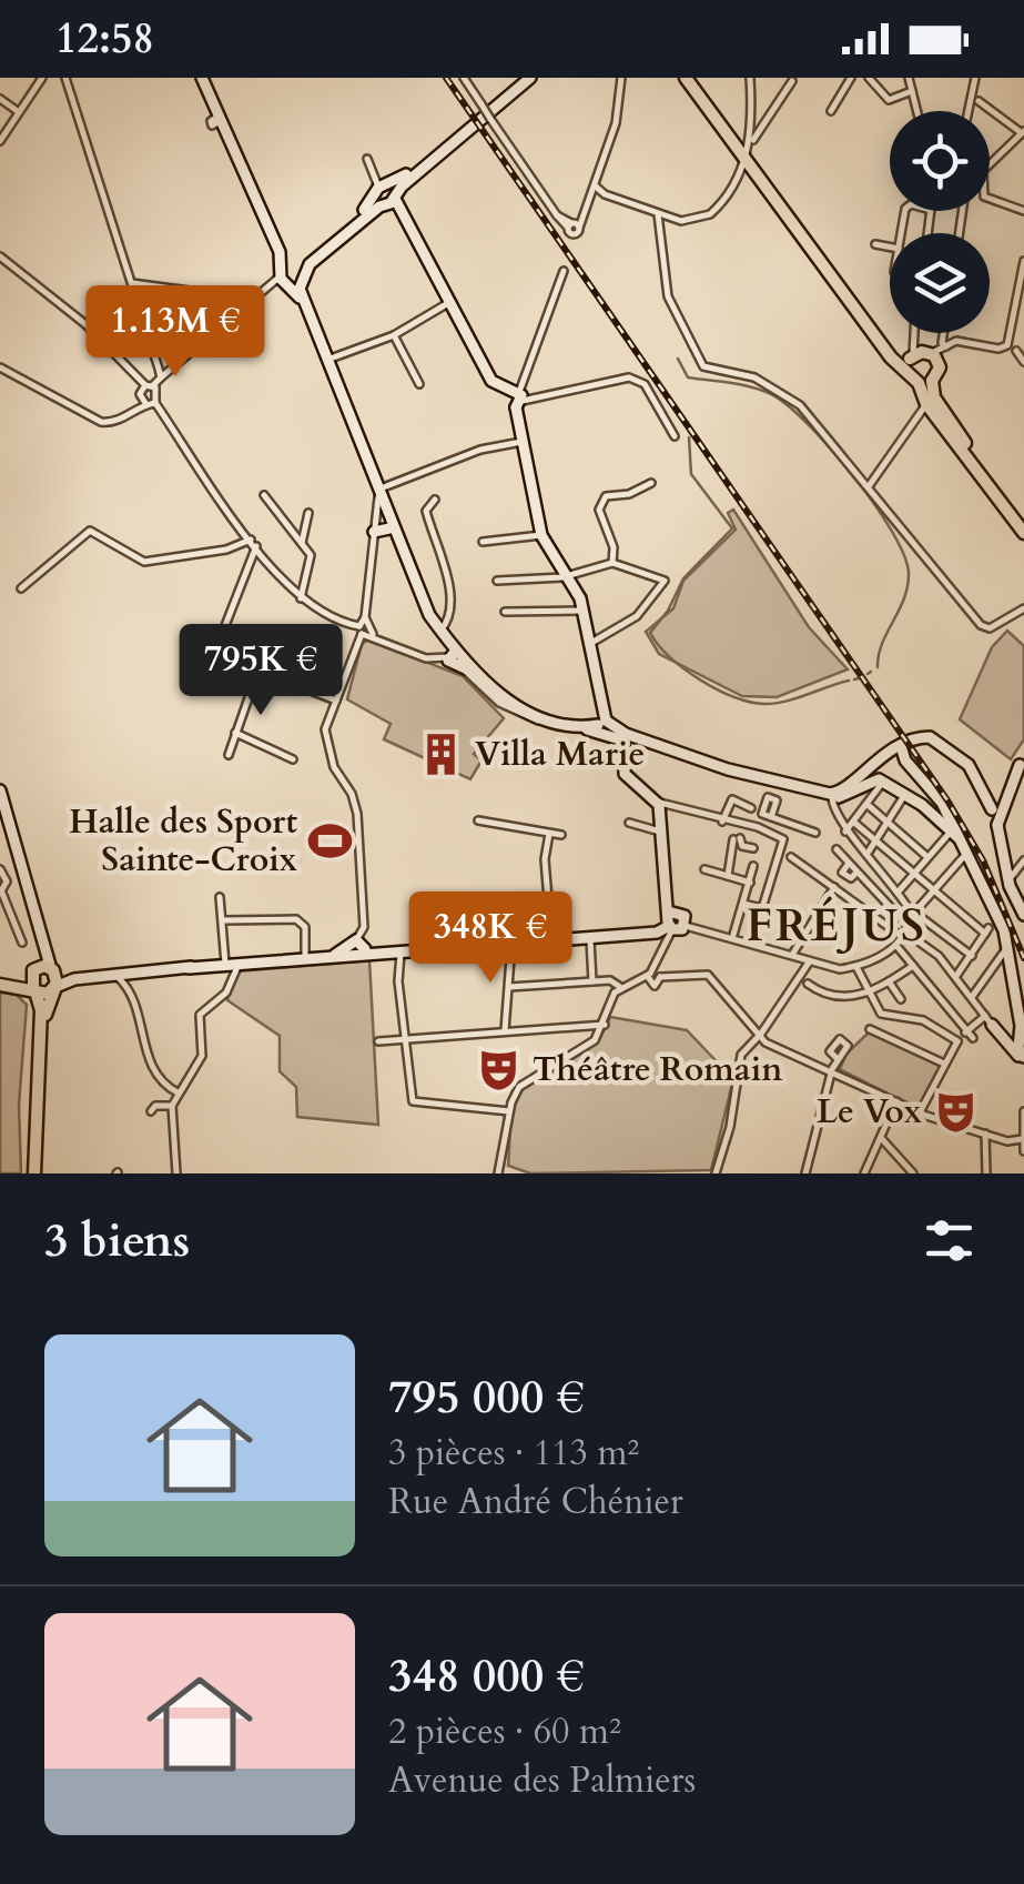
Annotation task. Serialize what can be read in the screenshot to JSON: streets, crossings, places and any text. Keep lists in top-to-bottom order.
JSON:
{
  "districts": ["FRÉJUS"],
  "places": {
    "building": ["Villa Marie"],
    "sports": ["Halle des Sport Sainte-Croix"],
    "theatre": ["Théâtre Romain", "Le Vox"]
  },
  "page": {
    "status": "12:58",
    "price": ["1.13M €", "795K €", "348K €"],
    "heading": "3 biens",
    "list": [
      {
        "name": "795 000 €",
        "note": "3 pièces · 113 m² · Rue André Chénier"
      },
      {
        "name": "348 000 €",
        "note": "2 pièces · 60 m² · Avenue des Palmiers"
      }
    ]
  }
}
